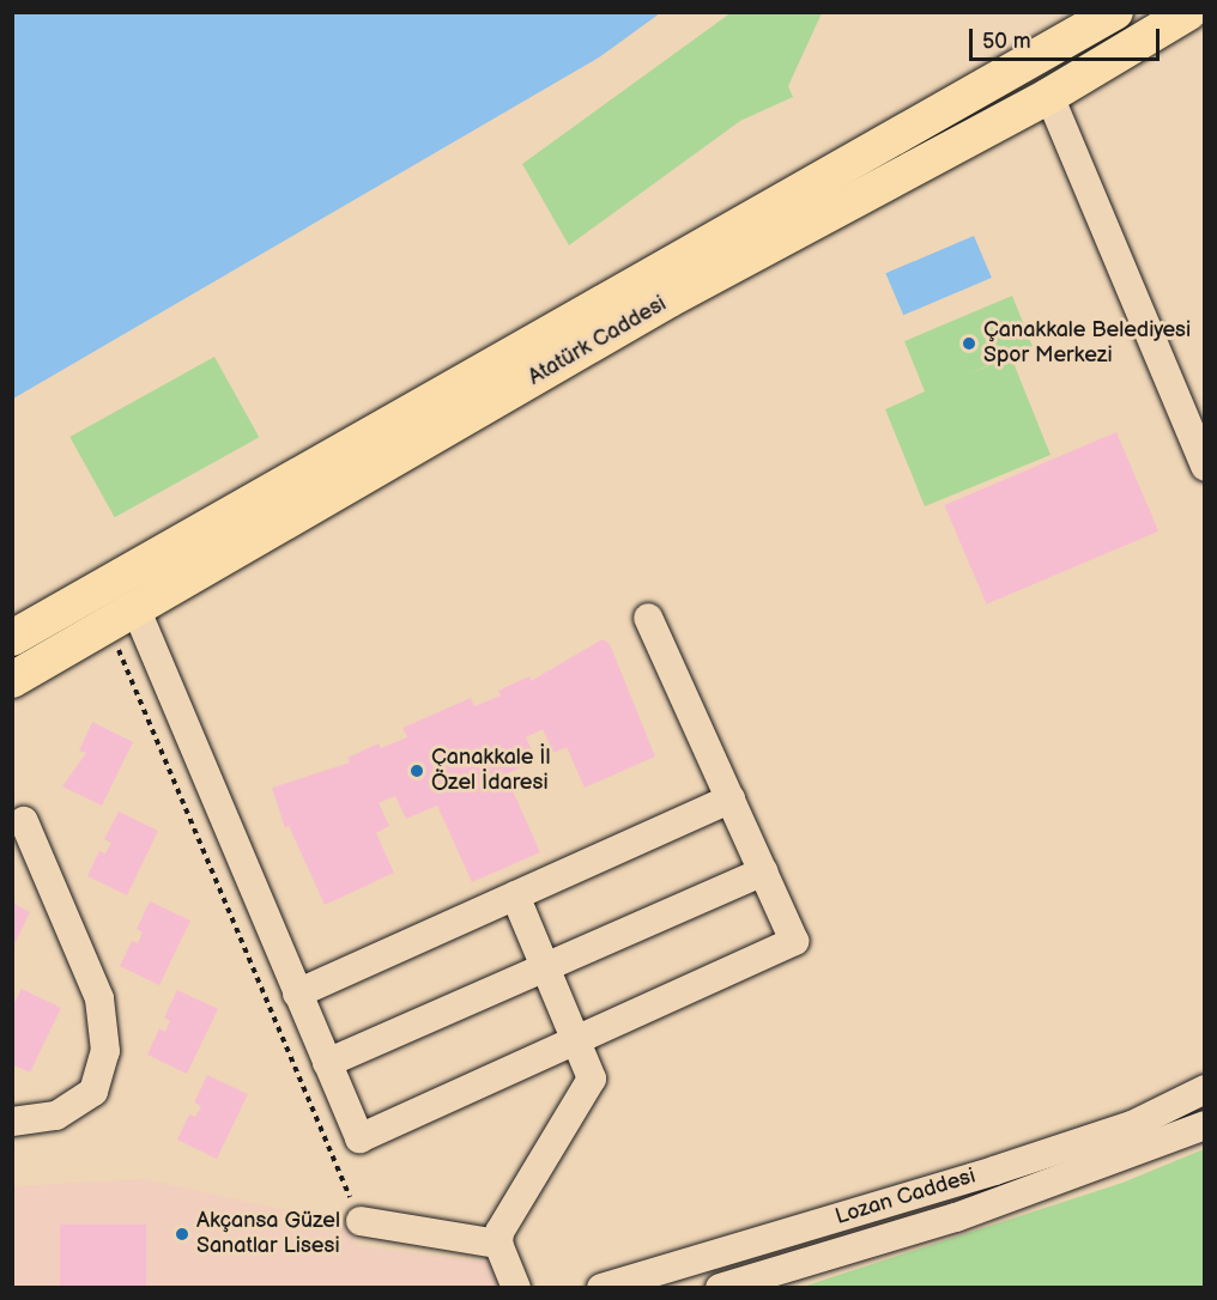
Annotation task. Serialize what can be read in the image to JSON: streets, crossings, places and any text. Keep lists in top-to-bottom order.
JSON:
{
  "streets": {
    "main road": ["Atatürk Caddesi"],
    "street": ["Lozan Caddesi"]
  },
  "places": ["Çanakkale Belediyesi Spor Merkezi", "Çanakkale İl Özel İdaresi", "Akçansa Güzel Sanatlar Lisesi"],
  "scale_bar": "50 m"
}
